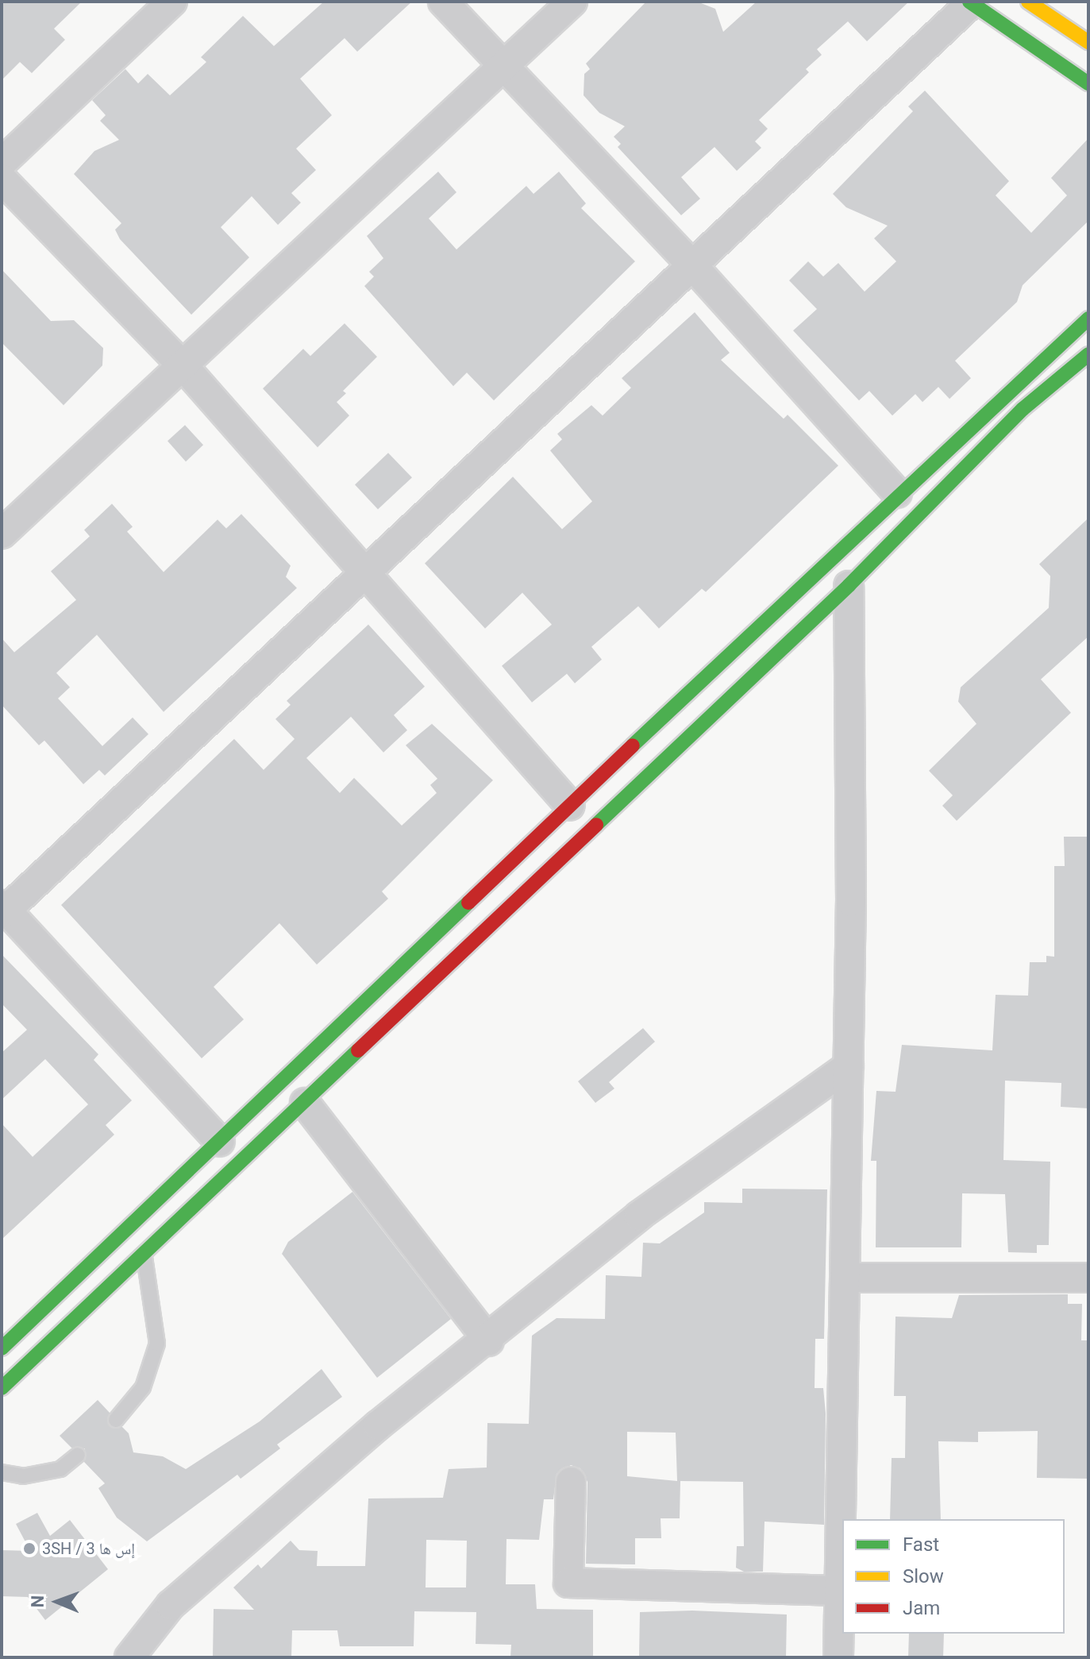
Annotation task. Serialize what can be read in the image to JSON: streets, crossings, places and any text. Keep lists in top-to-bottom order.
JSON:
{
  "places": ["3SH / 3 إس ها"],
  "legend": ["Fast", "Slow", "Jam"],
  "north": "left"
}
